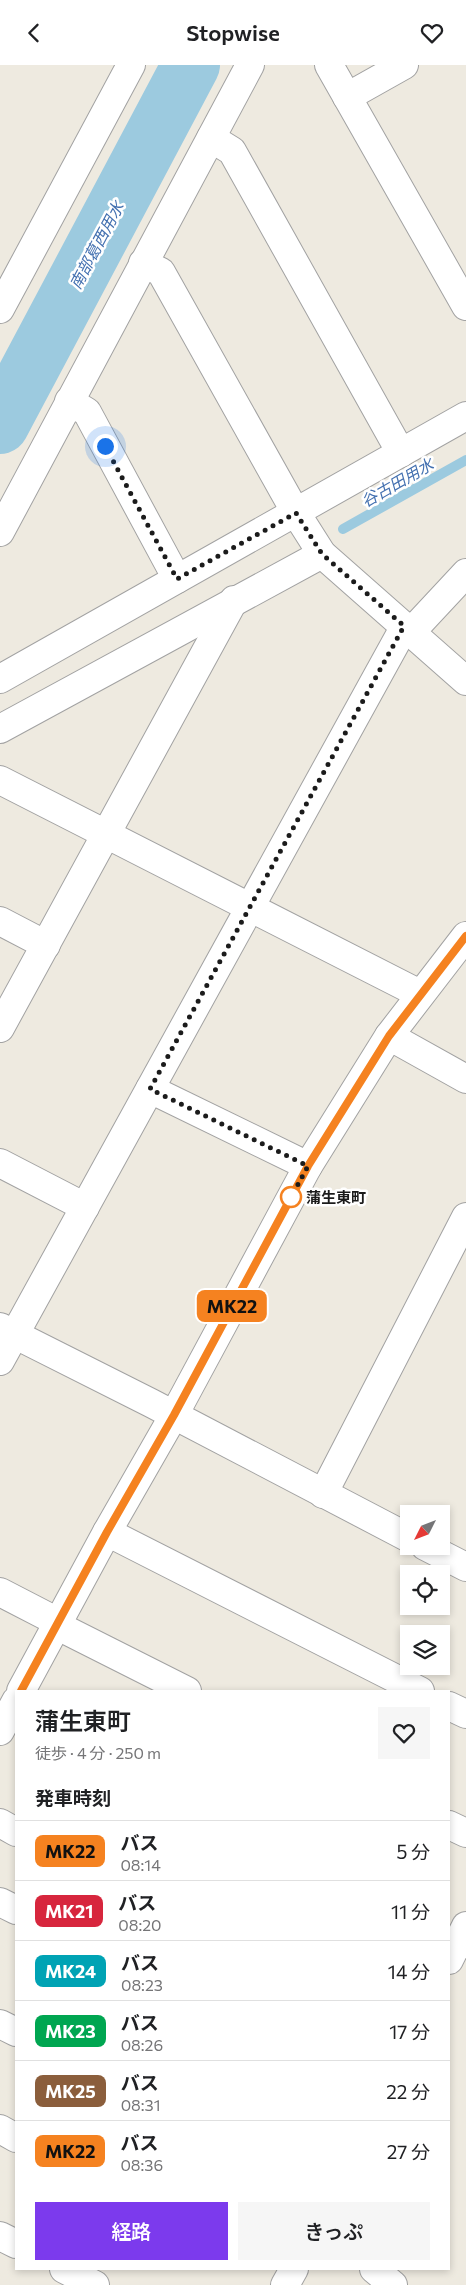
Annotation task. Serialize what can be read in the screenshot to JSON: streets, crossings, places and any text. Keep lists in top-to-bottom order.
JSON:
{
  "water": ["南部葛西用水", "谷古田用水"],
  "places": ["蒲生東町"],
  "lines": ["bus line MK22"],
  "north": "bottom left",
  "page": {
    "header": "Stopwise",
    "on_map": "MK22",
    "heading": [
      ["蒲生東町", "徒歩 · 4 分 · 250 m"],
      "発車時刻"
    ],
    "list": [
      {
        "mark": "MK22",
        "name": "バス",
        "note": "08:14",
        "value": "5 分"
      },
      {
        "mark": "MK21",
        "name": "バス",
        "note": "08:20",
        "value": "11 分"
      },
      {
        "mark": "MK24",
        "name": "バス",
        "note": "08:23",
        "value": "14 分"
      },
      {
        "mark": "MK23",
        "name": "バス",
        "note": "08:26",
        "value": "17 分"
      },
      {
        "mark": "MK25",
        "name": "バス",
        "note": "08:31",
        "value": "22 分"
      },
      {
        "mark": "MK22",
        "name": "バス",
        "note": "08:36",
        "value": "27 分"
      }
    ],
    "buttons": ["経路", "きっぷ"]
  }
}
